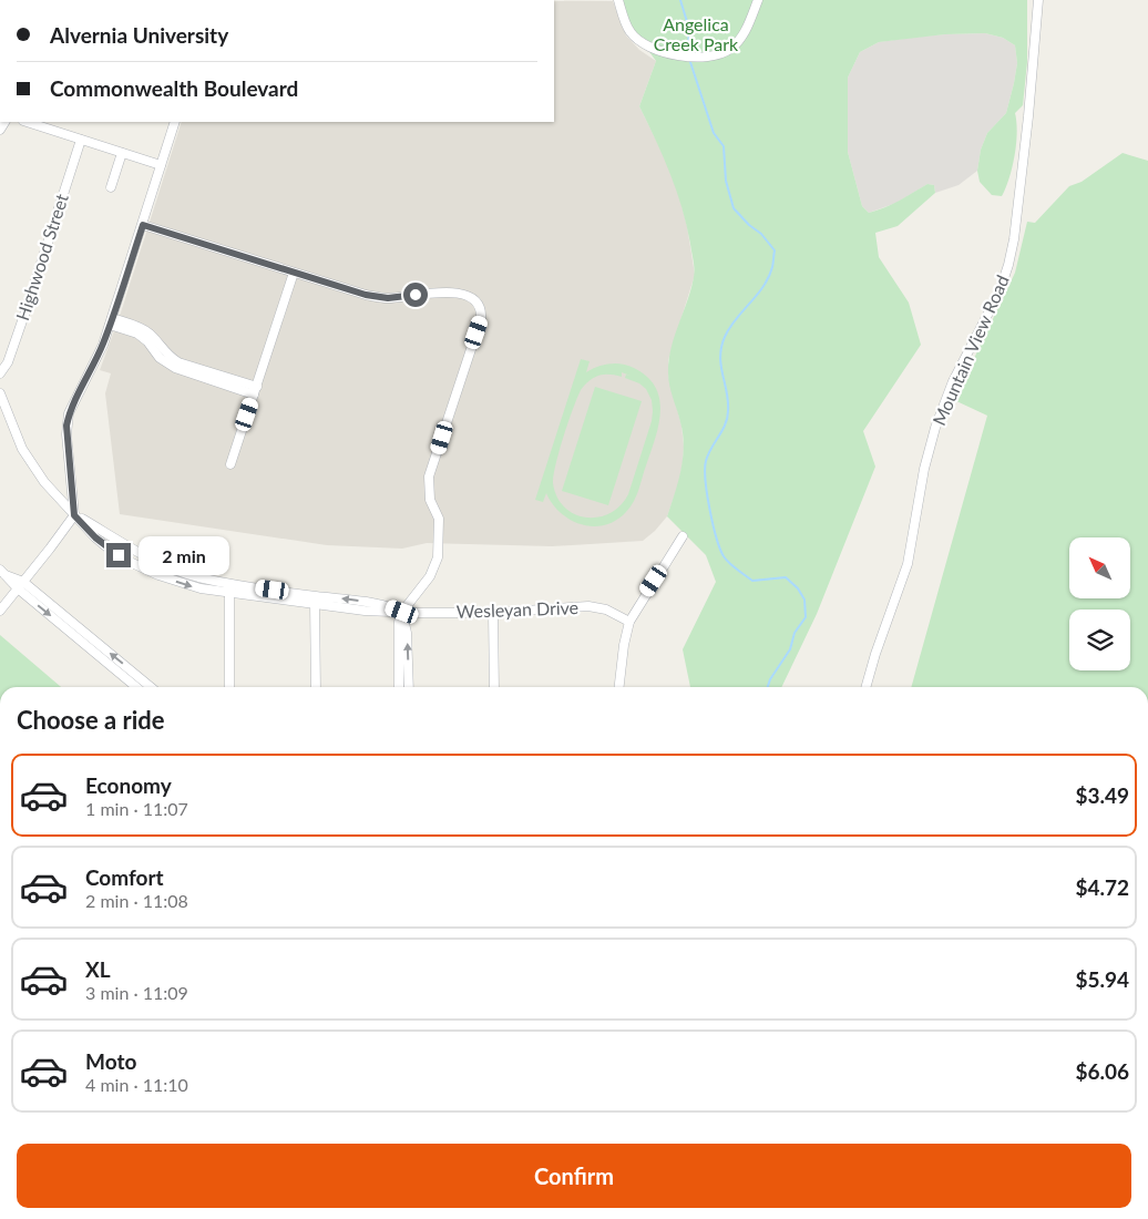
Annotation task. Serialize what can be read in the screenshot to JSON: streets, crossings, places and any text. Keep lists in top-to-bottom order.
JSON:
{
  "streets": {
    "street": ["Highwood Street", "Mountain View Road", "Wesleyan Drive"]
  },
  "parks": ["Angelica Creek Park"],
  "north": "top left",
  "page": {
    "banner": ["Alvernia University", "Commonwealth Boulevard"],
    "bubble": "2 min",
    "heading": "Choose a ride",
    "list": [
      {
        "name": "Economy",
        "note": "1 min · 11:07",
        "value": "$3.49"
      },
      {
        "name": "Comfort",
        "note": "2 min · 11:08",
        "value": "$4.72"
      },
      {
        "name": "XL",
        "note": "3 min · 11:09",
        "value": "$5.94"
      },
      {
        "name": "Moto",
        "note": "4 min · 11:10",
        "value": "$6.06"
      }
    ],
    "buttons": "Confirm"
  }
}
